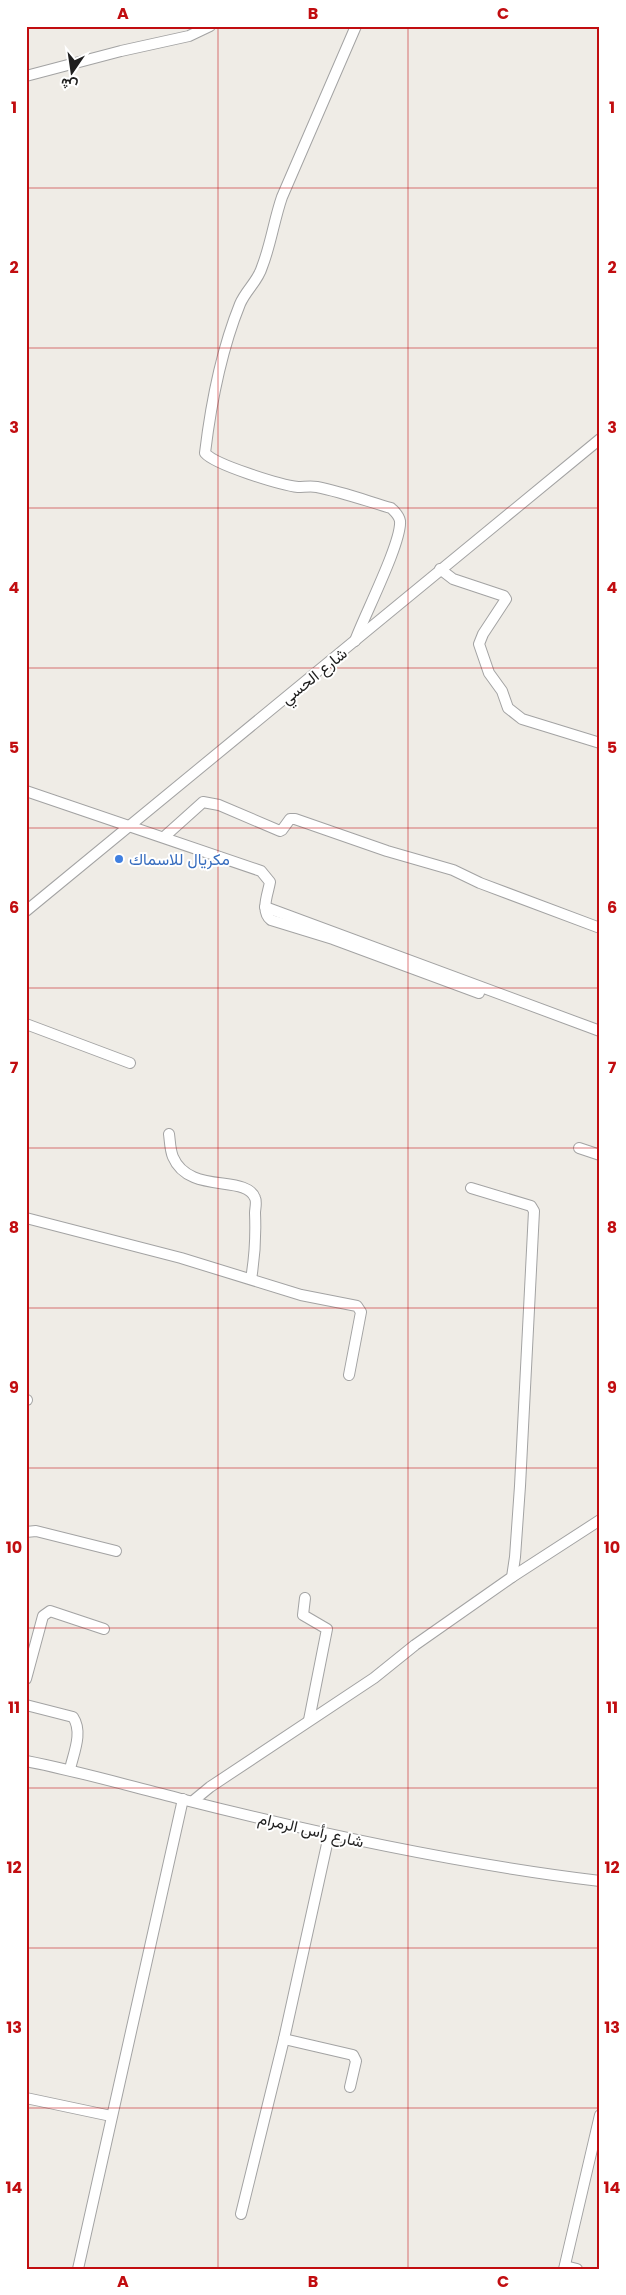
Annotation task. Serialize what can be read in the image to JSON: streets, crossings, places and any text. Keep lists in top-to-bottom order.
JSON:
{
  "streets": {
    "street": ["شارع الحسي", "شارع رأس الرمرام"]
  },
  "places": ["مكريال للاسماك"],
  "north": "bottom",
  "grid": {
    "columns": ["A", "B", "C"],
    "rows": [
      "1",
      "2",
      "3",
      "4",
      "5",
      "6",
      "7",
      "8",
      "9",
      "10",
      "11",
      "12",
      "13",
      "14"
    ]
  }
}
